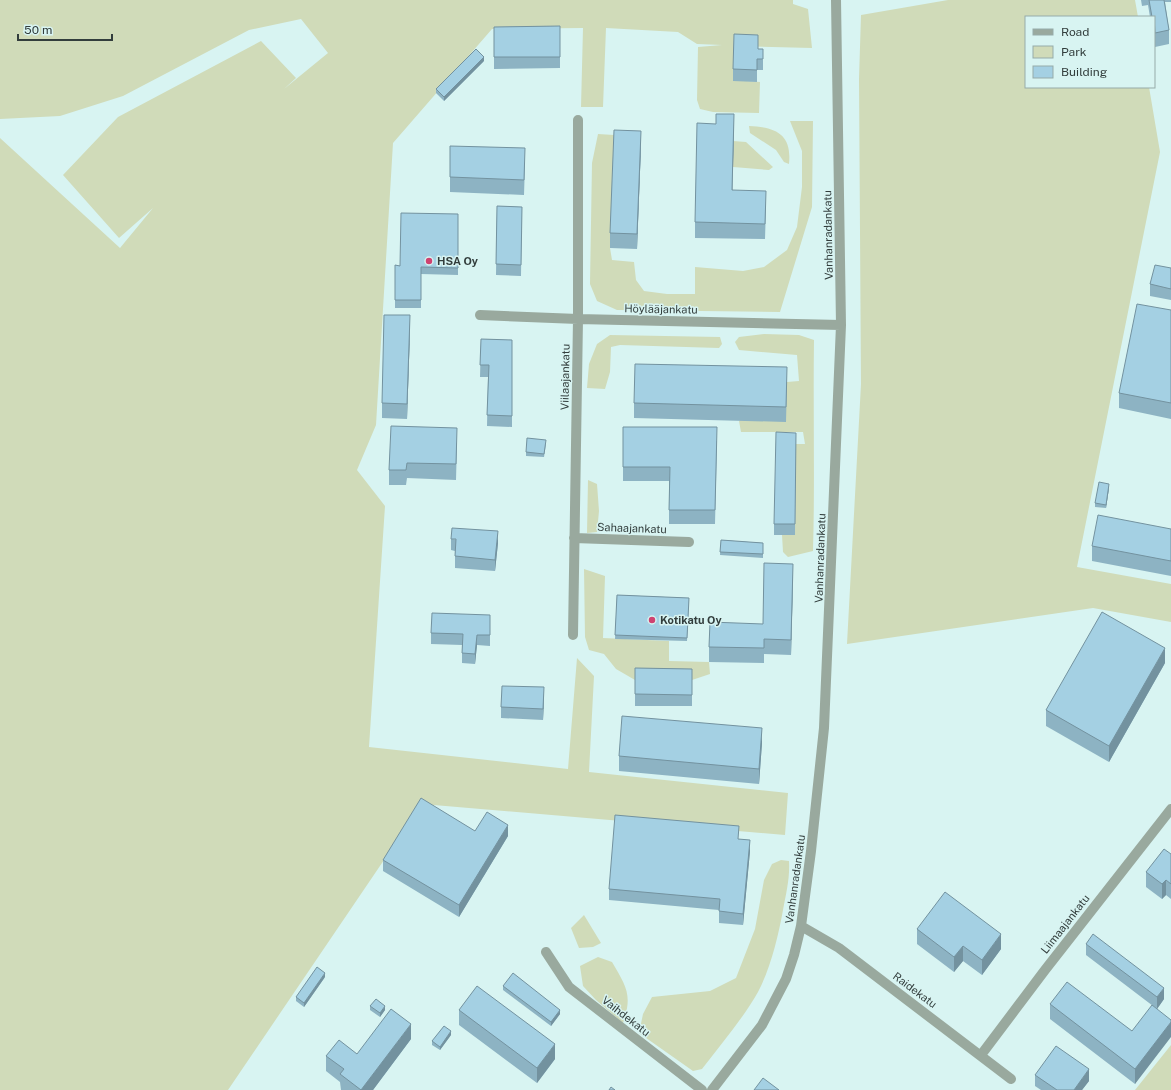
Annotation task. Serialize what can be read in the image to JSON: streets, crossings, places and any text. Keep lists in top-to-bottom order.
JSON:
{
  "streets": {
    "street": [
      "Vanhanradankatu",
      "Höylääjankatu",
      "Viilaajankatu",
      "Sahaajankatu",
      "Liimaajankatu",
      "Raidekatu",
      "Vaihdekatu"
    ]
  },
  "crossings": [
    ["Vanhanradankatu", "Höylääjankatu"],
    ["Vanhanradankatu", "Raidekatu"],
    ["Höylääjankatu", "Viilaajankatu"],
    ["Viilaajankatu", "Sahaajankatu"],
    ["Liimaajankatu", "Raidekatu"]
  ],
  "places": ["HSA Oy", "Kotikatu Oy"],
  "legend": ["Road", "Park", "Building"],
  "scale_bar": "50 m"
}
